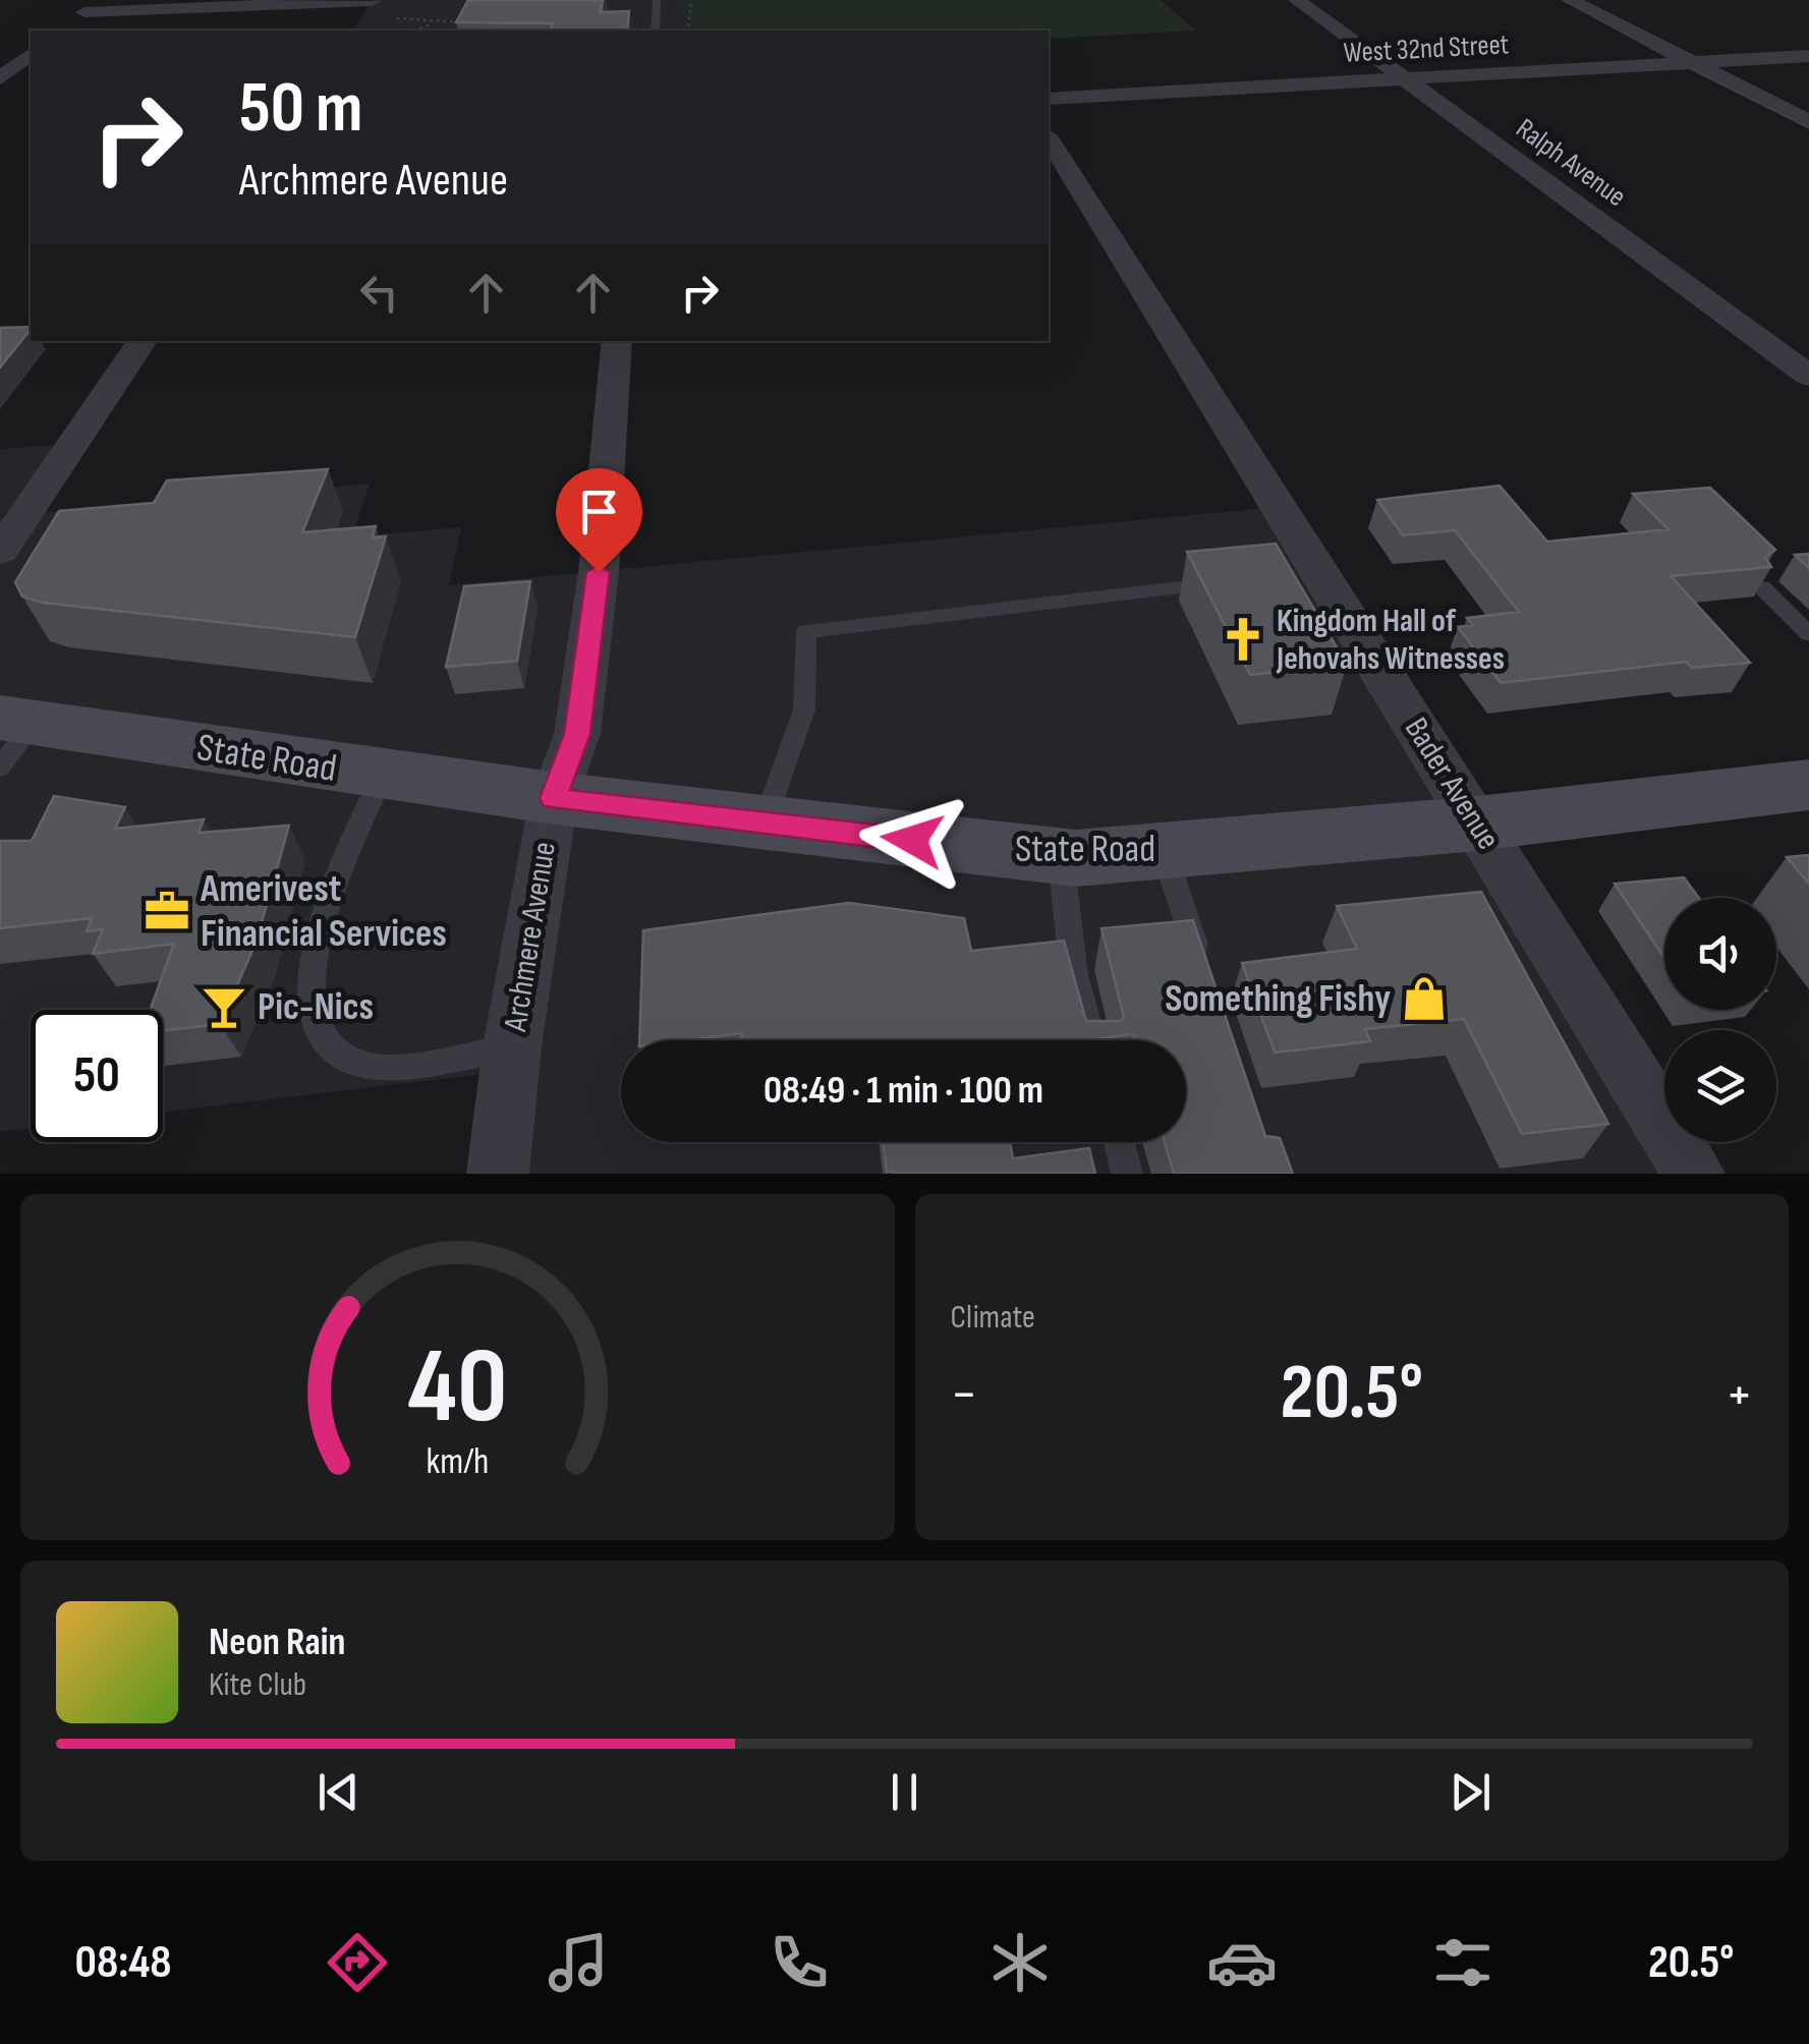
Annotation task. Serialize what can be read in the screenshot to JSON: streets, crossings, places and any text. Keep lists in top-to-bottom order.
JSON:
{
  "streets": {
    "main road": ["State Road"],
    "street": [
      "West 32nd Street",
      "Ralph Avenue",
      "Bader Avenue",
      "Archmere Avenue"
    ]
  },
  "crossings": [
    ["West 32nd Street", "Ralph Avenue"],
    ["State Road", "Bader Avenue"],
    ["State Road", "Archmere Avenue"]
  ],
  "places": {
    "church": ["Kingdom Hall of Jehovahs Witnesses"],
    "office": ["Amerivest Financial Services"],
    "shop": ["Something Fishy"],
    "bar": ["Pic-Nics"]
  },
  "page": {
    "turn": ["50 m", "Archmere Avenue"],
    "limit": "50",
    "trip": "08:49 · 1 min · 100 m",
    "tile": "Climate",
    "heat": ["−", "20.5°", "+"],
    "song": ["Neon Rain", "Kite Club"],
    "tabs": ["08:48", "20.5°"],
    "gauge": ["40", "km/h"]
  }
}
